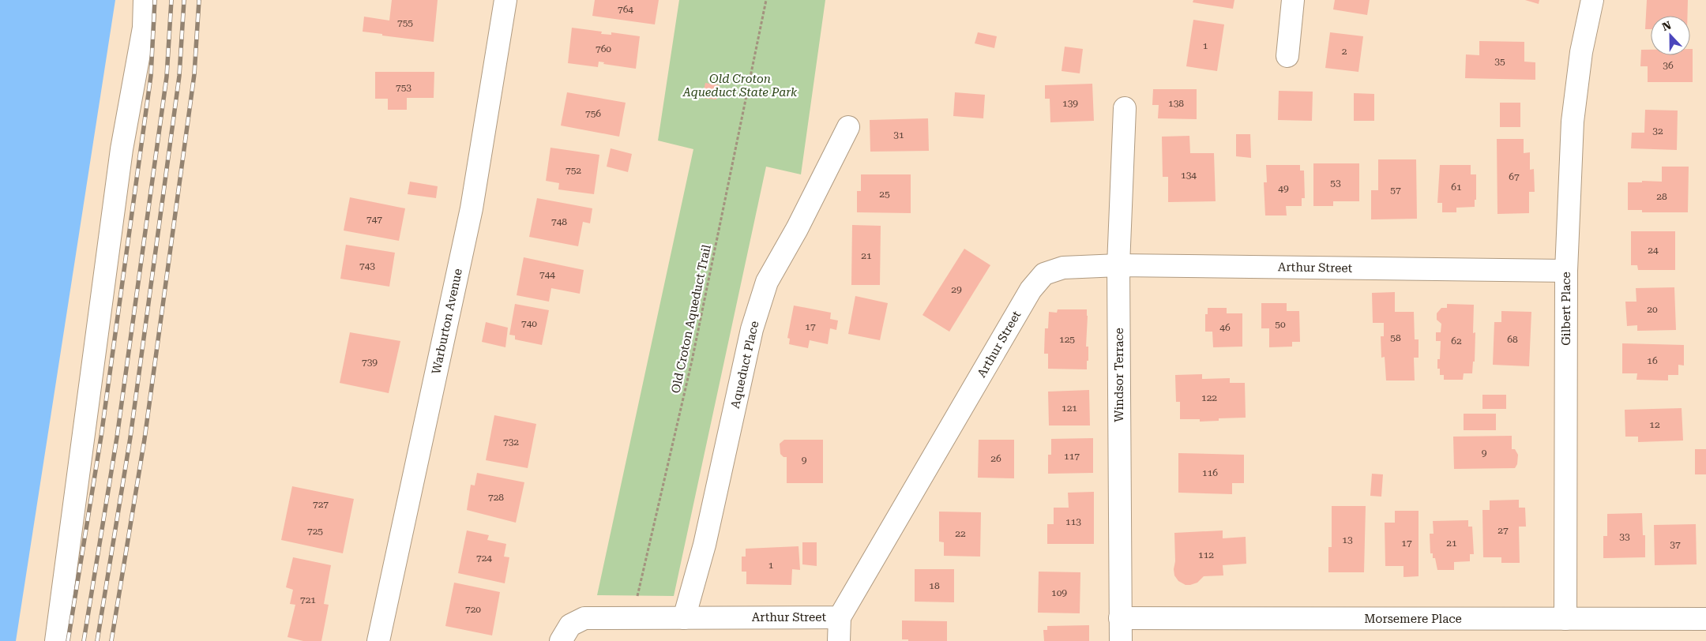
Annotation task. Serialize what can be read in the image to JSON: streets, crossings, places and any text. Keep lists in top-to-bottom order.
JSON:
{
  "streets": {
    "street": [
      "Arthur Street",
      "Gilbert Place",
      "Warburton Avenue",
      "Aqueduct Place",
      "Windsor Terrace",
      "Morsemere Place"
    ],
    "path": ["Old Croton Aqueduct Trail"]
  },
  "crossings": [
    ["Arthur Street", "Gilbert Place"],
    ["Arthur Street", "Old Croton Aqueduct Trail"],
    ["Arthur Street", "Aqueduct Place"],
    ["Arthur Street", "Windsor Terrace"],
    ["Gilbert Place", "Morsemere Place"],
    ["Windsor Terrace", "Morsemere Place"]
  ],
  "parks": ["Old Croton Aqueduct State Park"],
  "house_numbers": [
    "764",
    "755",
    "1",
    "760",
    "2",
    "35",
    "36",
    "753",
    "139",
    "138",
    "756",
    "32",
    "31",
    "752",
    "134",
    "67",
    "53",
    "61",
    "49",
    "57",
    "25",
    "28",
    "747",
    "748",
    "24",
    "21",
    "743",
    "744",
    "29",
    "20",
    "740",
    "50",
    "17",
    "46",
    "58",
    "125",
    "68",
    "62",
    "16",
    "739",
    "122",
    "121",
    "12",
    "732",
    "9",
    "117",
    "26",
    "9",
    "116",
    "728",
    "727",
    "113",
    "27",
    "725",
    "22",
    "33",
    "13",
    "17",
    "21",
    "37",
    "112",
    "724",
    "1",
    "18",
    "109",
    "721",
    "720"
  ],
  "north": "top"
}
